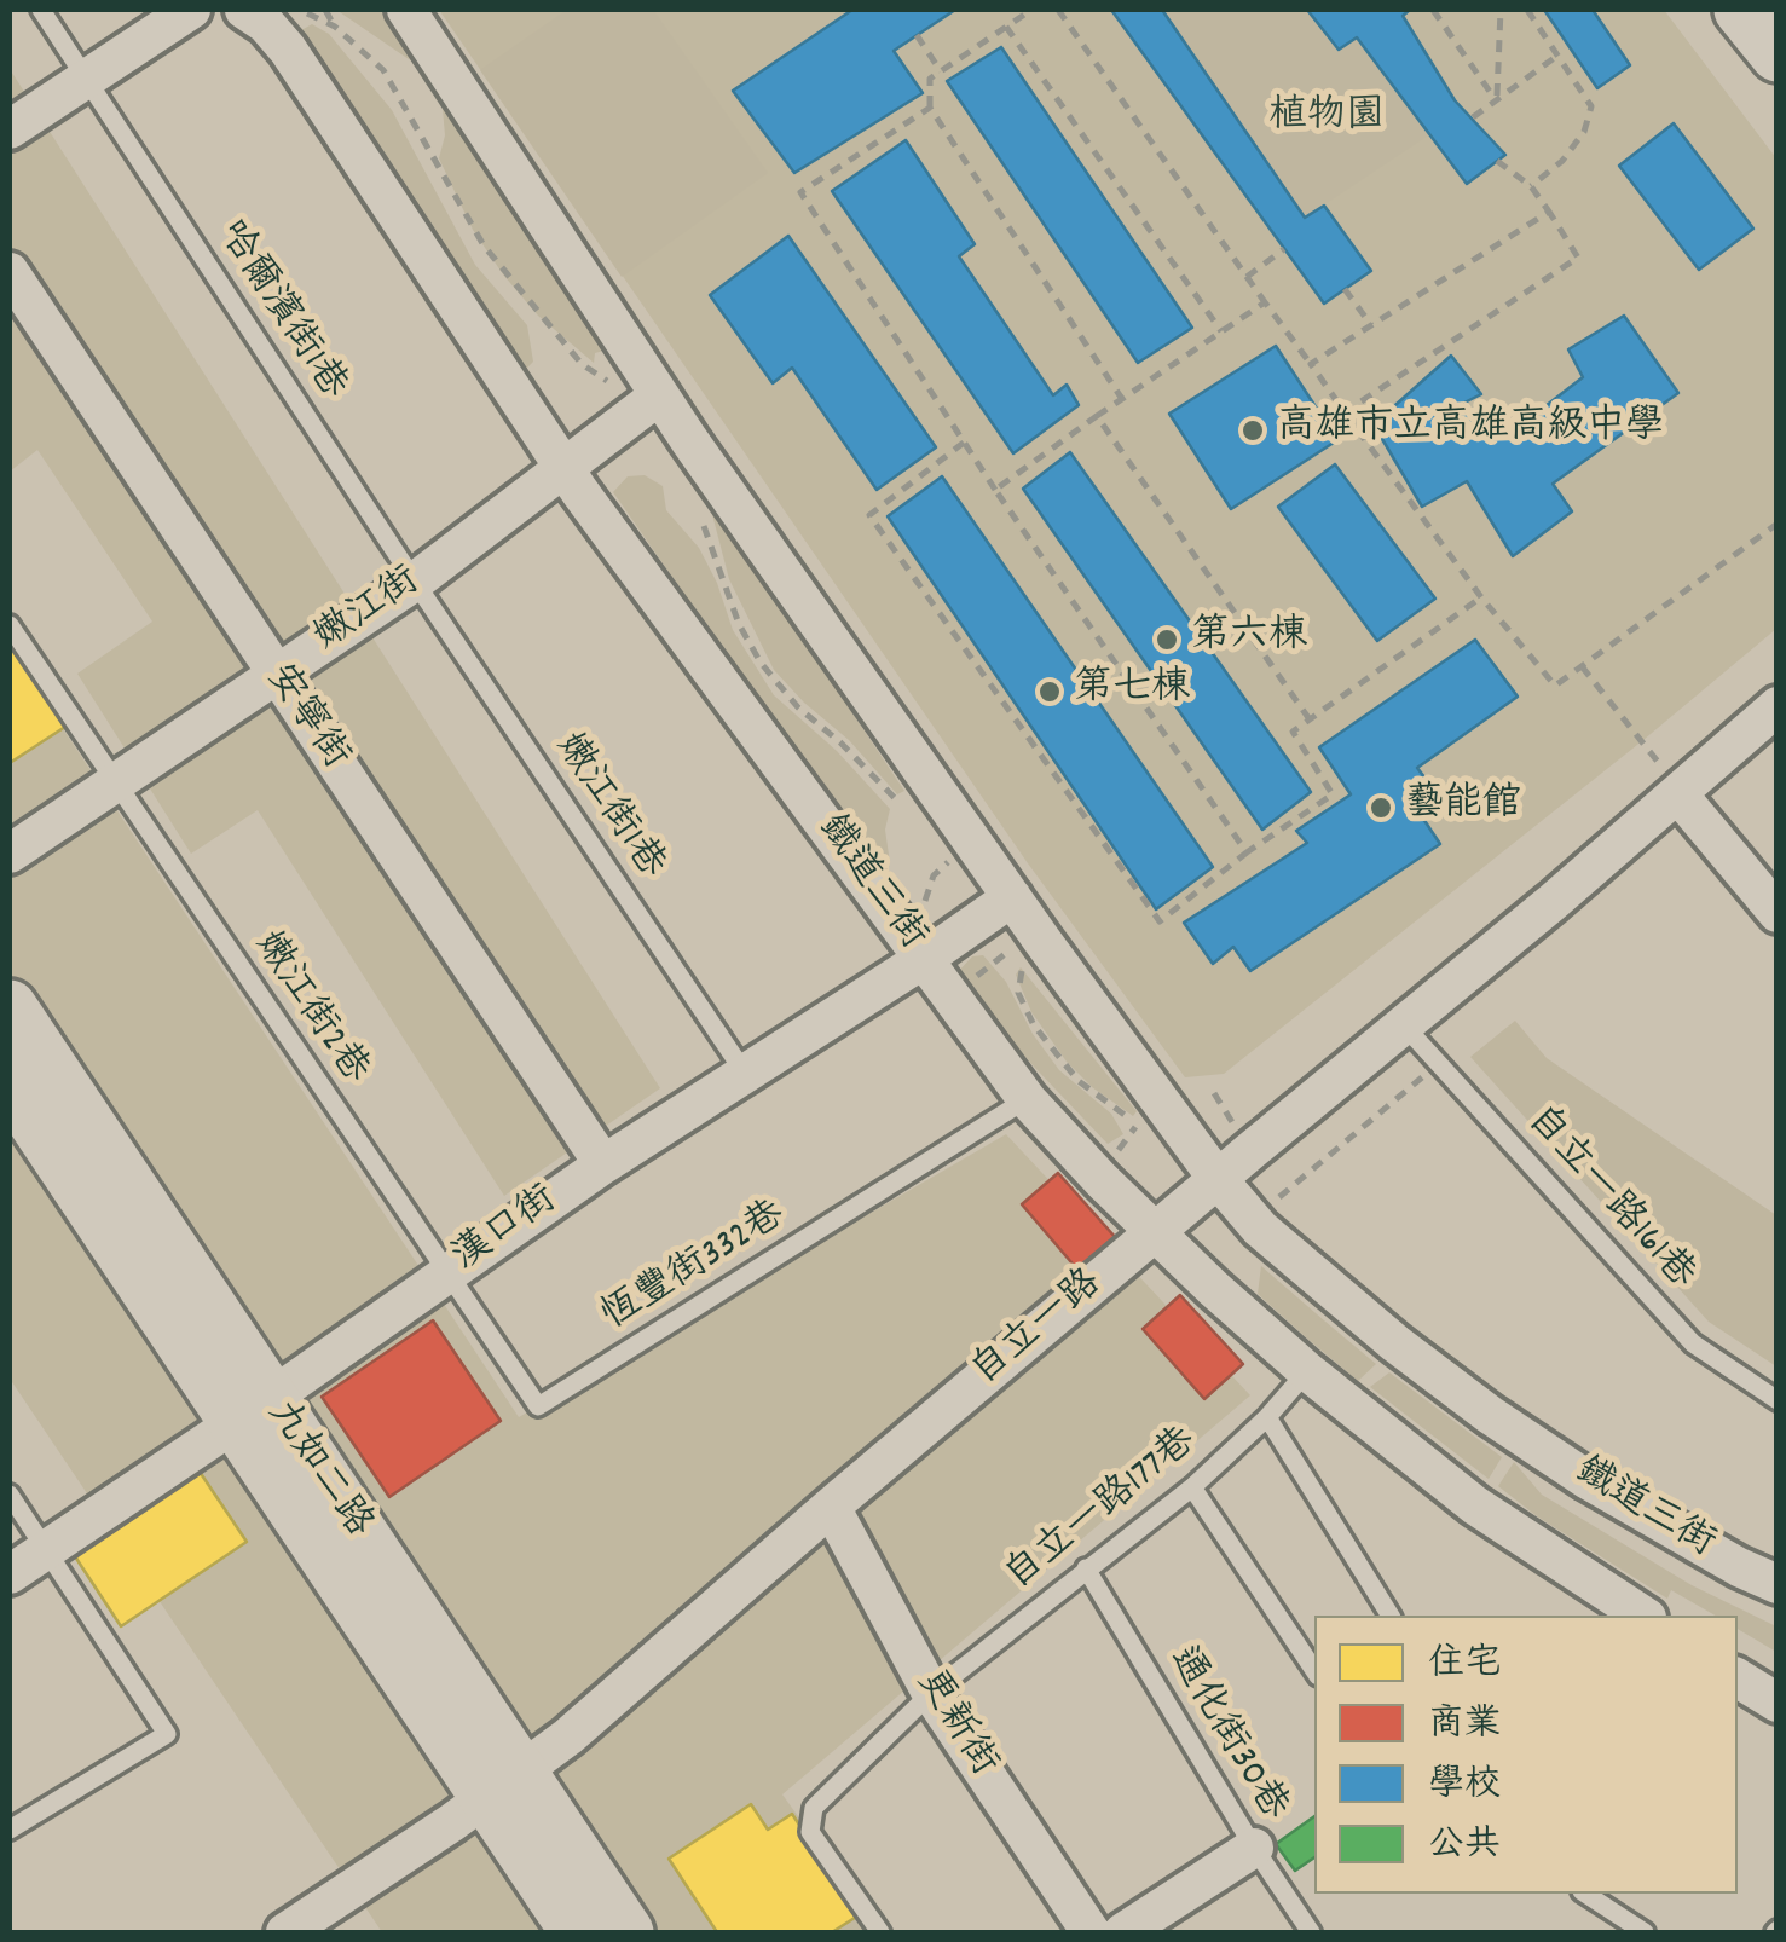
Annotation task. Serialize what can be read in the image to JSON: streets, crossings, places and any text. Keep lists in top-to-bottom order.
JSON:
{
  "streets": {
    "street": [
      "嫩江街",
      "安寧街",
      "鐵道三街",
      "漢口街",
      "自立一路",
      "九如二路",
      "更新街"
    ],
    "lane": [
      "哈爾濱街1巷",
      "嫩江街1巷",
      "嫩江街2巷",
      "自立一路161巷",
      "恆豐街332巷",
      "自立一路177巷",
      "通化街30巷"
    ]
  },
  "crossings": [
    ["哈爾濱街1巷", "嫩江街"],
    ["哈爾濱街1巷", "嫩江街1巷"],
    ["嫩江街", "安寧街"],
    ["嫩江街", "嫩江街1巷"],
    ["嫩江街", "鐵道三街"],
    ["嫩江街", "嫩江街2巷"],
    ["安寧街", "漢口街"],
    ["嫩江街1巷", "漢口街"],
    ["鐵道三街", "漢口街"],
    ["鐵道三街", "恆豐街332巷"],
    ["鐵道三街", "自立一路"],
    ["鐵道三街", "自立一路177巷"],
    ["嫩江街2巷", "漢口街"],
    ["嫩江街2巷", "恆豐街332巷"],
    ["自立一路161巷", "自立一路"],
    ["漢口街", "恆豐街332巷"],
    ["漢口街", "九如二路"],
    ["自立一路", "九如二路"],
    ["自立一路", "更新街"],
    ["自立一路177巷", "更新街"],
    ["自立一路177巷", "通化街30巷"]
  ],
  "parks": ["植物園"],
  "places": [
    "高雄市立高雄高級中學",
    "第六棟",
    "第七棟",
    "藝能館"
  ],
  "legend": [
    "住宅",
    "商業",
    "學校",
    "公共"
  ]
}
